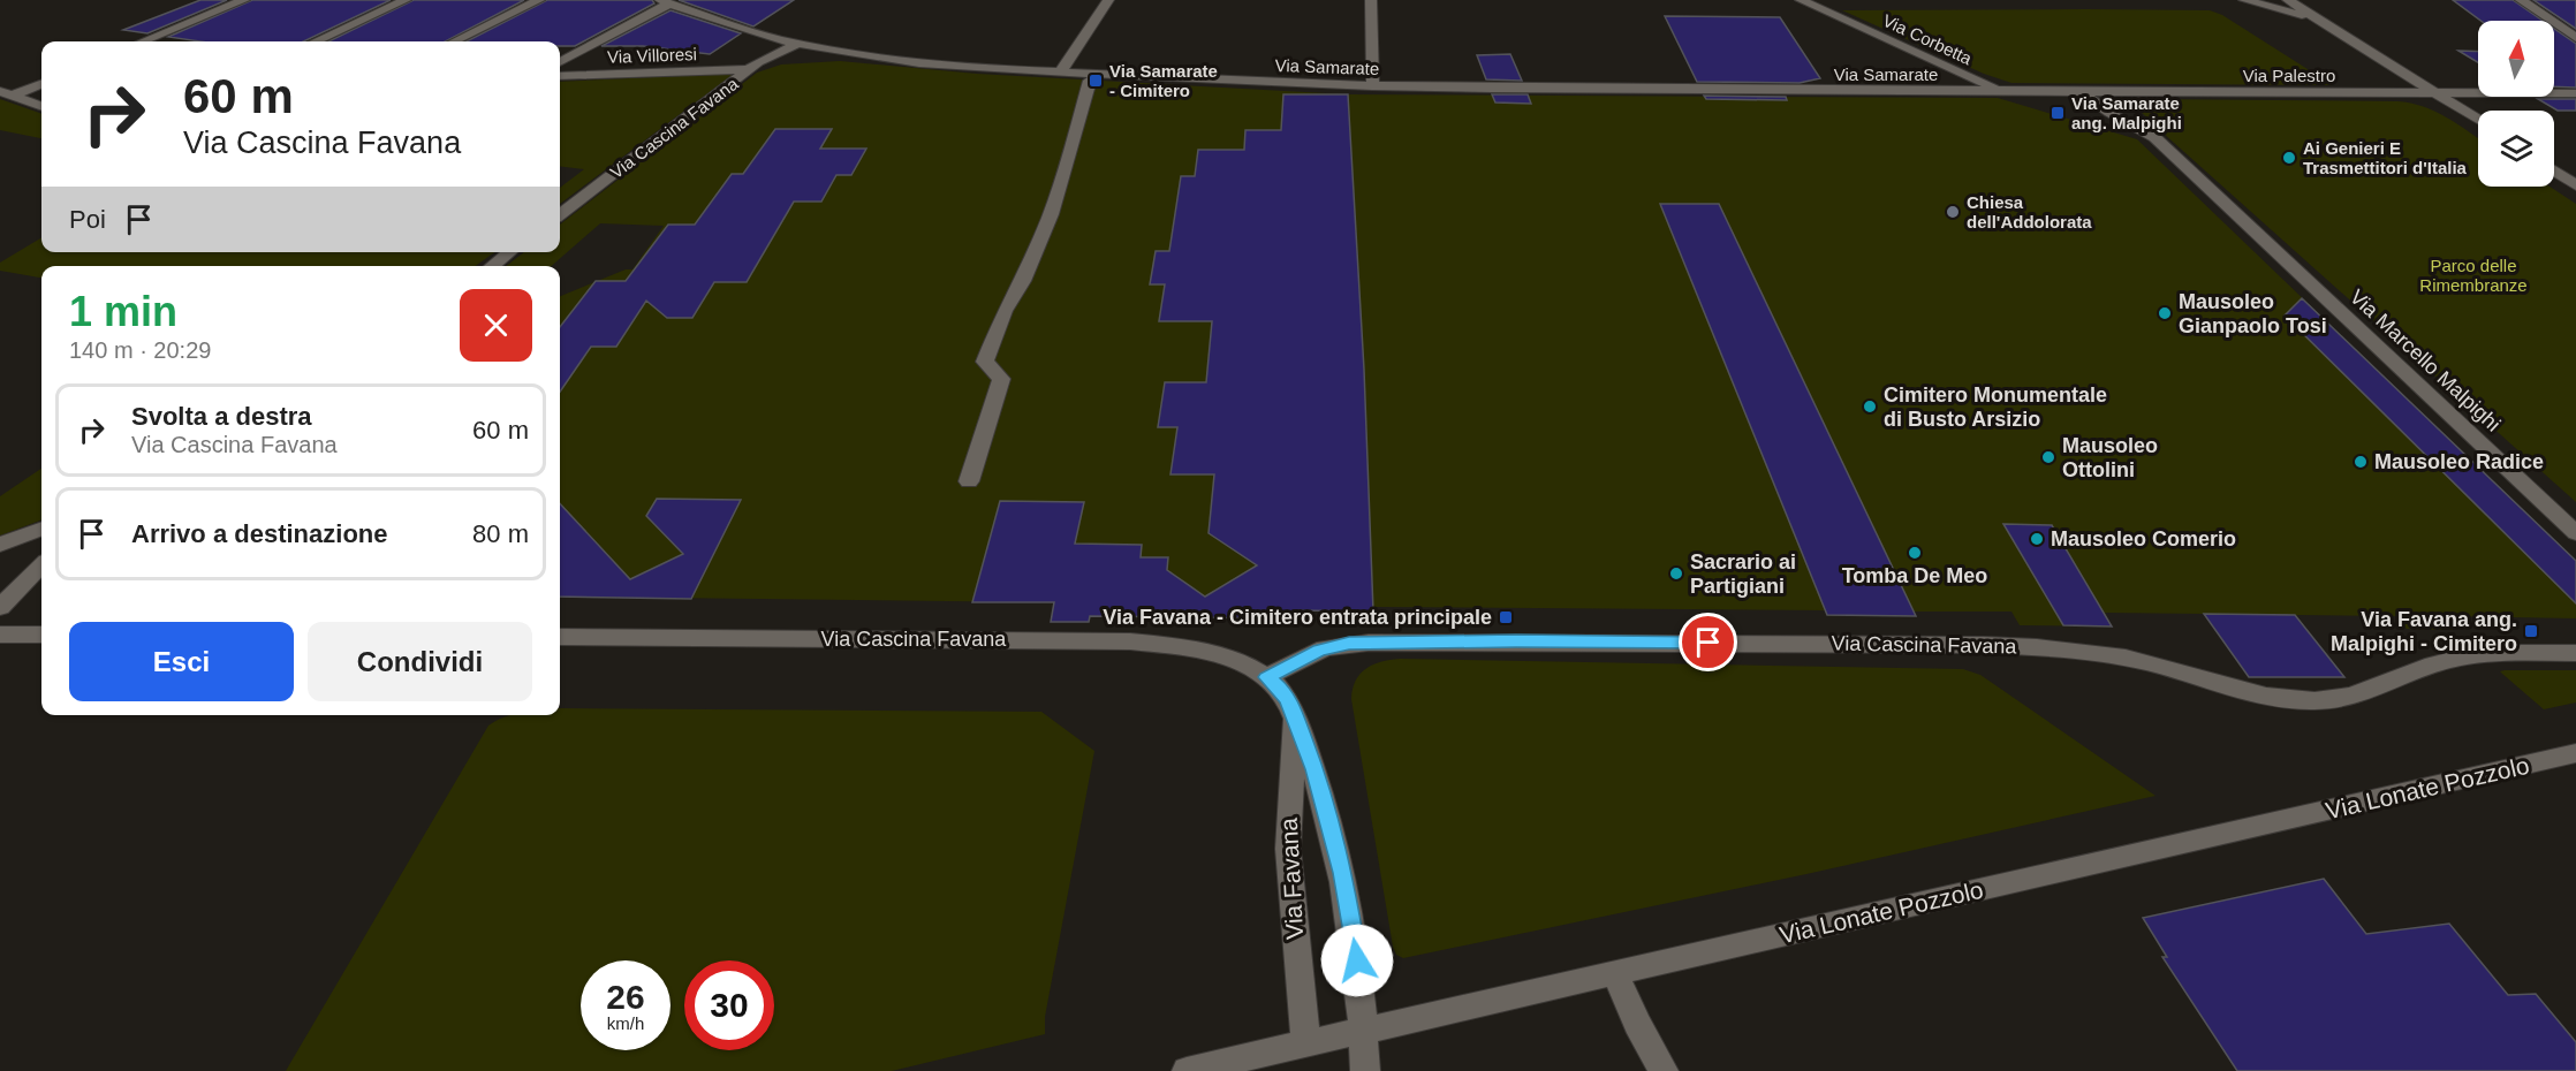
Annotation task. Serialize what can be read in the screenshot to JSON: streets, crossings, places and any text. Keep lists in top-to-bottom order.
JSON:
{
  "streets": {
    "street": [
      "Via Corbetta",
      "Via Villoresi",
      "Via Samarate",
      "Via Palestro",
      "Via Cascina Favana",
      "Via Marcello Malpighi",
      "Via Lonate Pozzolo",
      "Via Favana"
    ]
  },
  "crossings": [
    ["Via Corbetta", "Via Samarate"],
    ["Via Corbetta", "Via Palestro"],
    ["Via Villoresi", "Via Cascina Favana"],
    ["Via Samarate", "Via Palestro"],
    ["Via Samarate", "Via Cascina Favana"],
    ["Via Palestro", "Via Marcello Malpighi"],
    ["Via Cascina Favana", "Via Favana"],
    ["Via Lonate Pozzolo", "Via Favana"]
  ],
  "parks": ["Parco delle Rimembranze"],
  "places": {
    "transit": [
      "Via Samarate - Cimitero",
      "Via Samarate ang. Malpighi",
      "Via Favana - Cimitero entrata principale",
      "Via Favana ang. Malpighi - Cimitero"
    ],
    "other": [
      "Ai Genieri E Trasmettitori d'Italia",
      "Chiesa dell'Addolorata",
      "Mausoleo Gianpaolo Tosi",
      "Cimitero Monumentale di Busto Arsizio",
      "Mausoleo Ottolini",
      "Mausoleo Radice",
      "Mausoleo Comerio",
      "Tomba De Meo",
      "Sacrario ai Partigiani"
    ]
  },
  "north": "top",
  "page": {
    "turn": ["60 m", "Via Cascina Favana"],
    "then": "Poi",
    "heading": ["1 min", "140 m · 20:29"],
    "list": [
      {
        "name": "Svolta a destra",
        "note": "Via Cascina Favana",
        "value": "60 m"
      },
      {
        "name": "Arrivo a destinazione",
        "value": "80 m"
      }
    ],
    "buttons": ["Esci", "Condividi"],
    "speed": "26 km/h",
    "limit": "30"
  }
}
